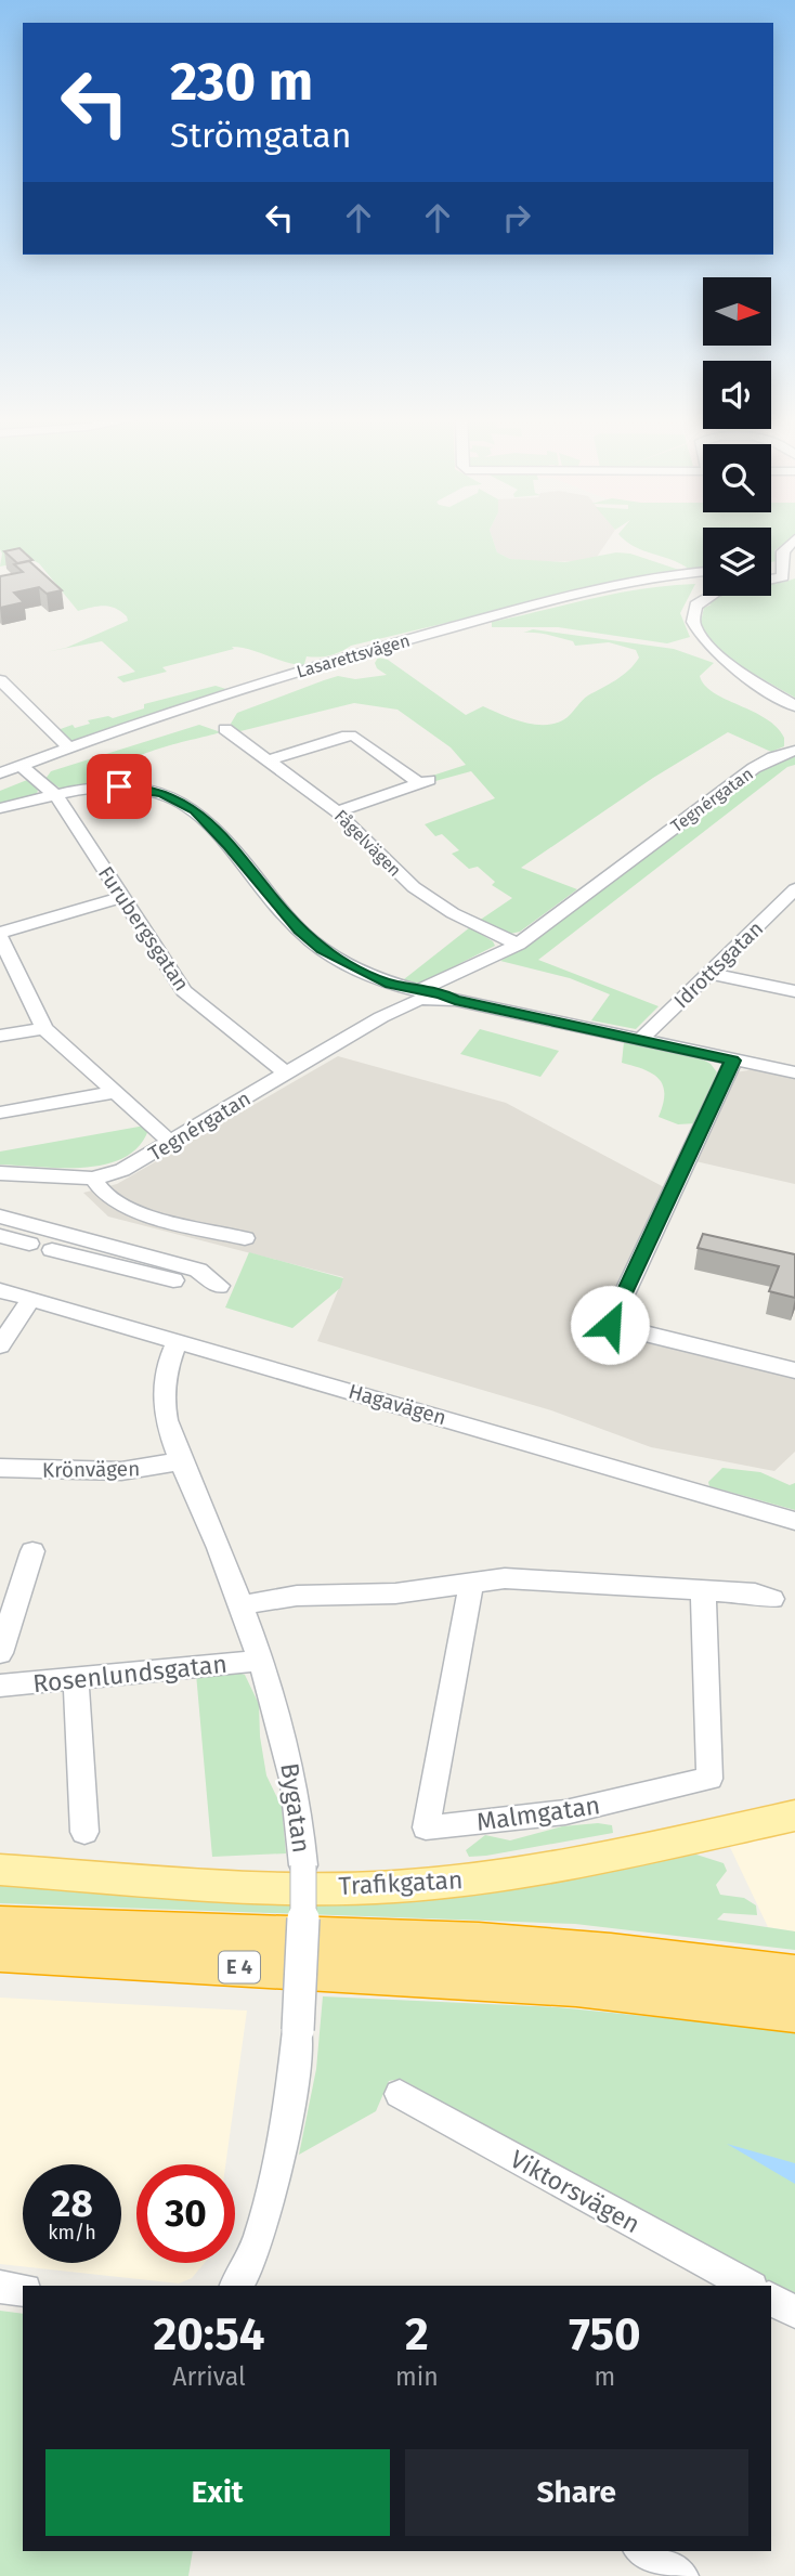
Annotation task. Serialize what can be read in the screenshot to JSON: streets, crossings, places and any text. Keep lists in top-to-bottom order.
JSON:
{
  "streets": {
    "highway": ["E 4"],
    "main road": ["Trafikgatan"],
    "street": [
      "Lasarettsvägen",
      "Tegnérgatan",
      "Fågelvägen",
      "Furubergsgatan",
      "Idrottsgatan",
      "Hagavägen",
      "Krönvägen",
      "Rosenlundsgatan",
      "Bygatan",
      "Malmgatan",
      "Viktorsvägen"
    ]
  },
  "crossings": [
    ["Lasarettsvägen", "Furubergsgatan"],
    ["Tegnérgatan", "Fågelvägen"],
    ["Tegnérgatan", "Furubergsgatan"],
    ["Hagavägen", "Bygatan"],
    ["Krönvägen", "Bygatan"],
    ["Rosenlundsgatan", "Bygatan"]
  ],
  "north": "right",
  "page": {
    "turn": ["230 m", "Strömgatan"],
    "speed": "28 km/h",
    "limit": "30",
    "eta": [
      "20:54",
      "Arrival",
      "2",
      "min",
      "750",
      "m"
    ],
    "buttons": ["Exit", "Share"]
  }
}
